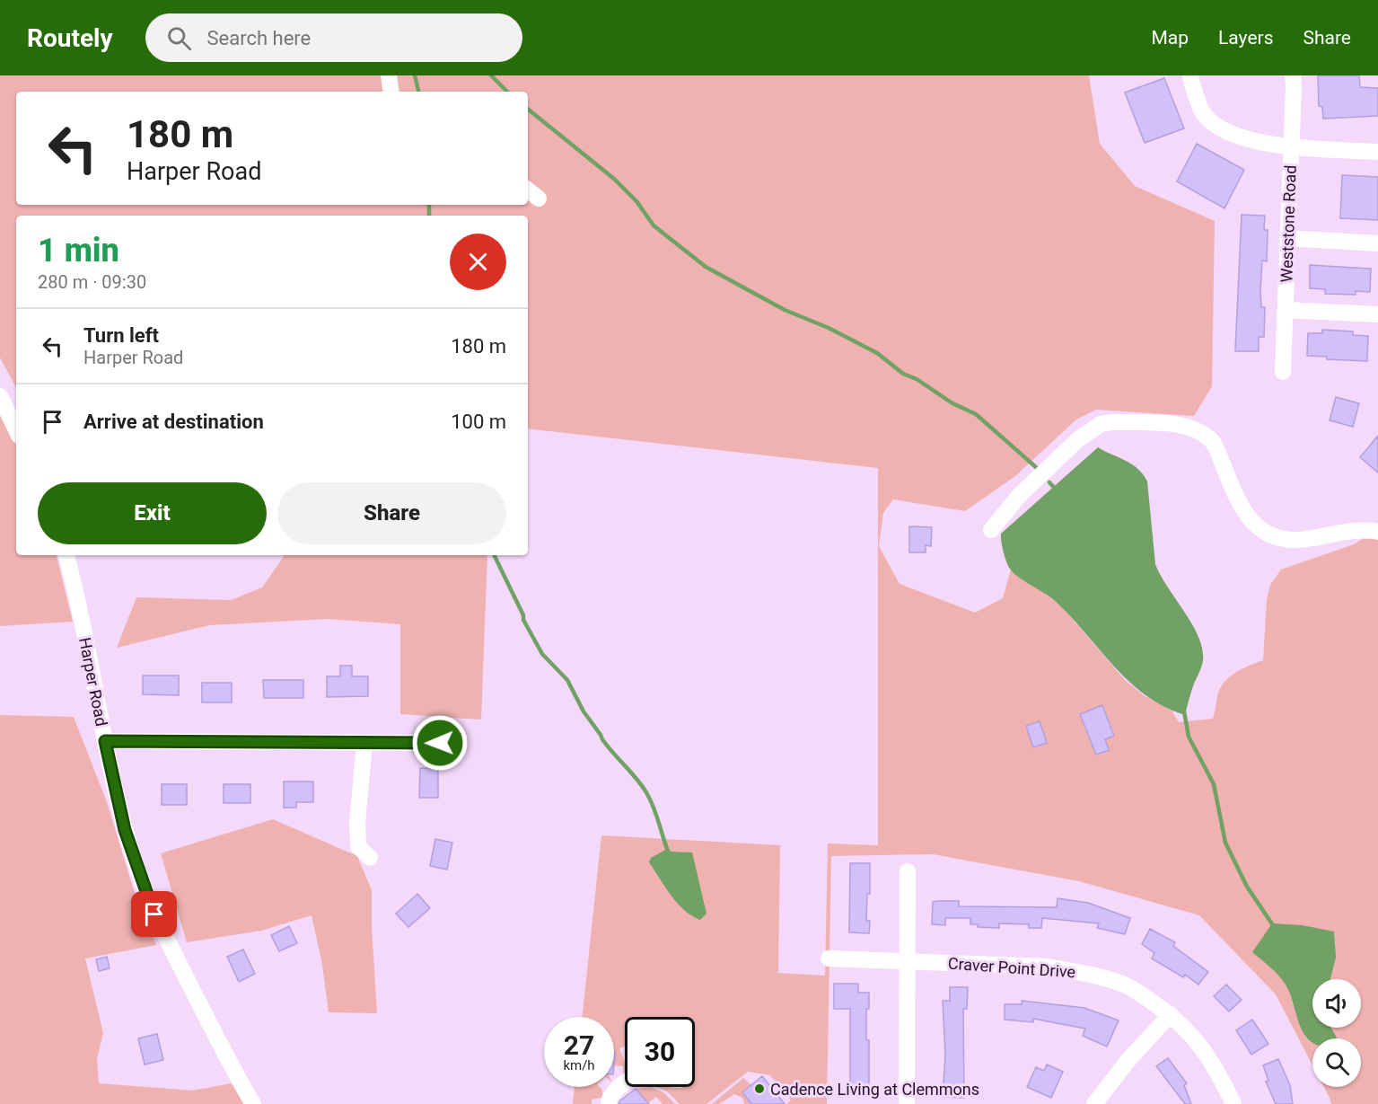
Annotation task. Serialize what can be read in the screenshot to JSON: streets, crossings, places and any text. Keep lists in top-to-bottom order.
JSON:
{
  "streets": {
    "street": ["Weststone Road", "Harper Road", "Craver Point Drive"]
  },
  "places": ["Cadence Living at Clemmons"],
  "page": {
    "header": "Routely",
    "search": "Search here",
    "nav": ["Map", "Layers", "Share"],
    "turn": ["180 m", "Harper Road"],
    "heading": ["1 min", "280 m · 09:30"],
    "list": [
      {
        "name": "Turn left",
        "note": "Harper Road",
        "value": "180 m"
      },
      {
        "name": "Arrive at destination",
        "value": "100 m"
      }
    ],
    "buttons": ["Exit", "Share"],
    "speed": "27 km/h",
    "limit": "30"
  }
}
